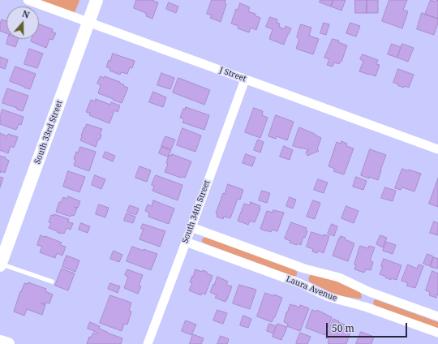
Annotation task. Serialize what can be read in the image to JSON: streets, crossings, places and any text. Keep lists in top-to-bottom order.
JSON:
{
  "streets": {
    "main road": ["South 33rd Street"],
    "street": ["J Street", "South 34th Street", "Laura Avenue"]
  },
  "crossings": [
    ["J Street", "South 33rd Street"],
    ["J Street", "South 34th Street"],
    ["South 34th Street", "Laura Avenue"]
  ],
  "scale_bar": "50 m",
  "north": "top"
}
